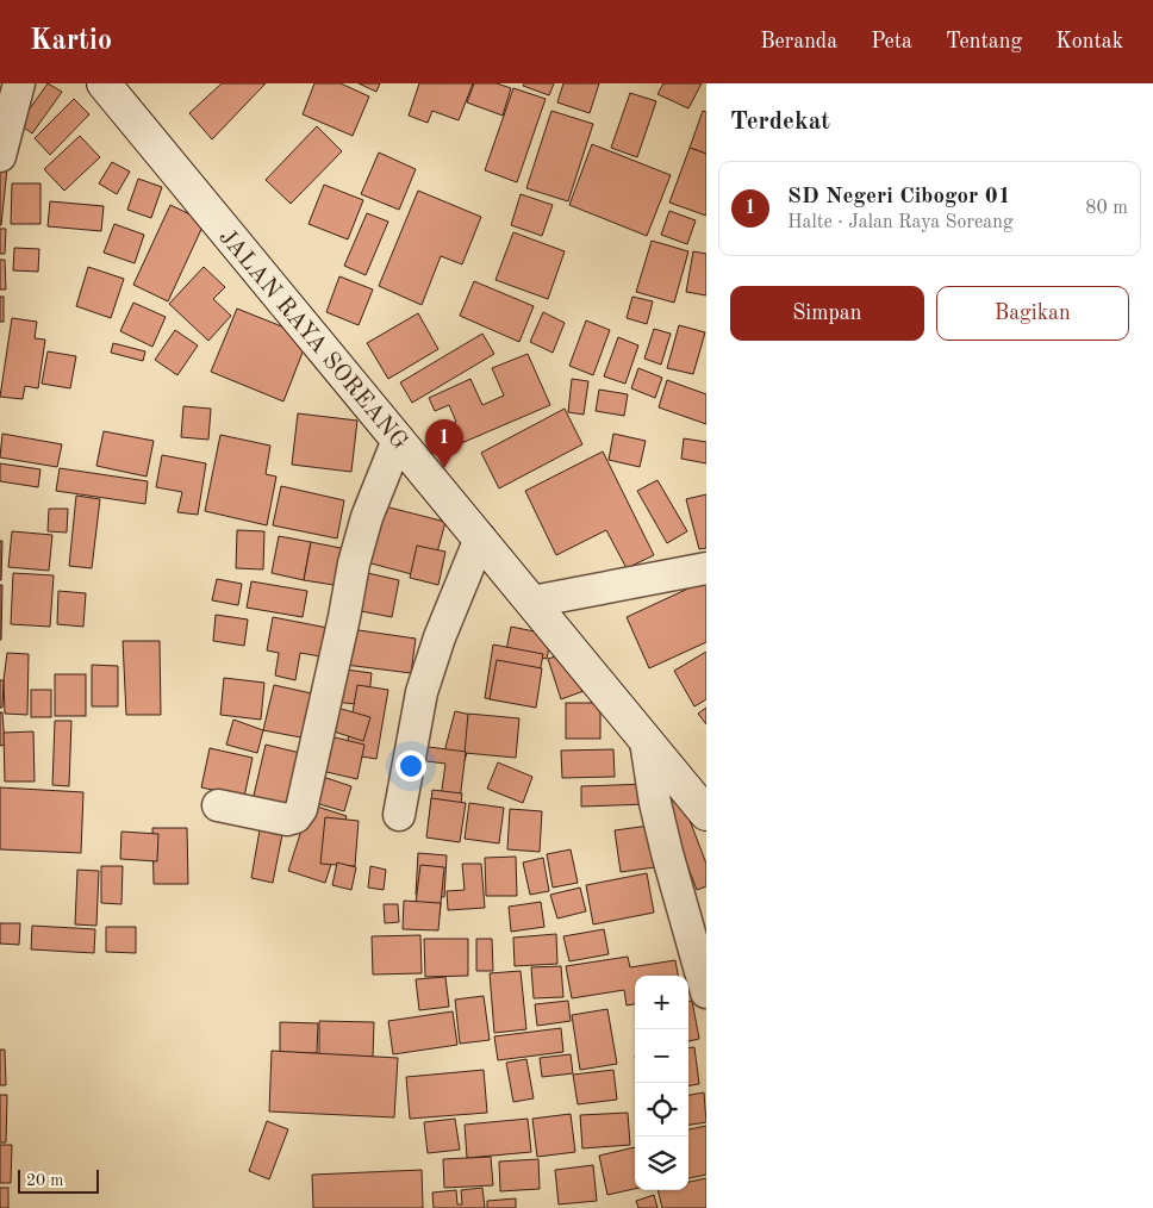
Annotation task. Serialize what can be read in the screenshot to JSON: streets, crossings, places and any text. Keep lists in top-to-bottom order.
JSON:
{
  "streets": {
    "main road": ["JALAN RAYA SOREANG"]
  },
  "scale_bar": "20 m",
  "page": {
    "header": "Kartio",
    "nav": [
      "Beranda",
      "Peta",
      "Tentang",
      "Kontak"
    ],
    "heading": "Terdekat",
    "list": [
      {
        "mark": "1",
        "name": "SD Negeri Cibogor 01",
        "note": "Halte · Jalan Raya Soreang",
        "value": "80 m"
      }
    ],
    "buttons": ["Simpan", "Bagikan"],
    "pins": "1",
    "map_buttons": ["+", "−"],
    "scale": "20 m"
  }
}
